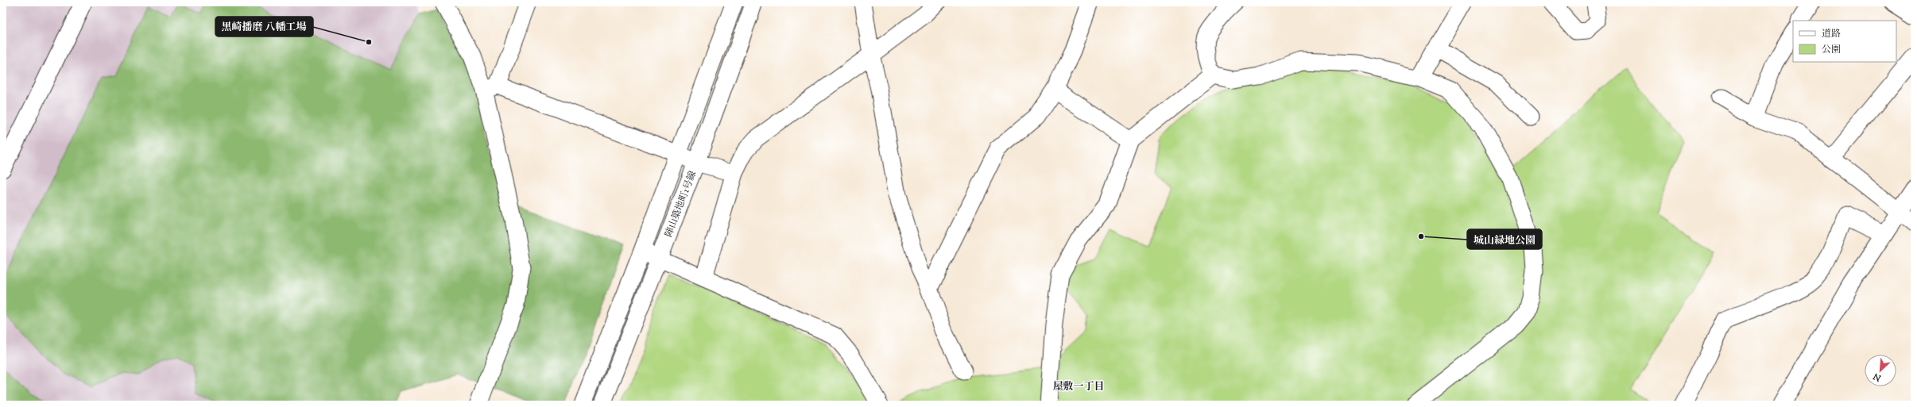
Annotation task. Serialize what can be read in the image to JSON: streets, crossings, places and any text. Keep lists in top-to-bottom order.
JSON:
{
  "streets": {
    "street": ["陣山築地町1号線"]
  },
  "districts": ["屋敷一丁目"],
  "places": ["黒崎播磨 八幡工場", "城山緑地公園"],
  "legend": ["道路", "公園"],
  "north": "bottom left"
}
